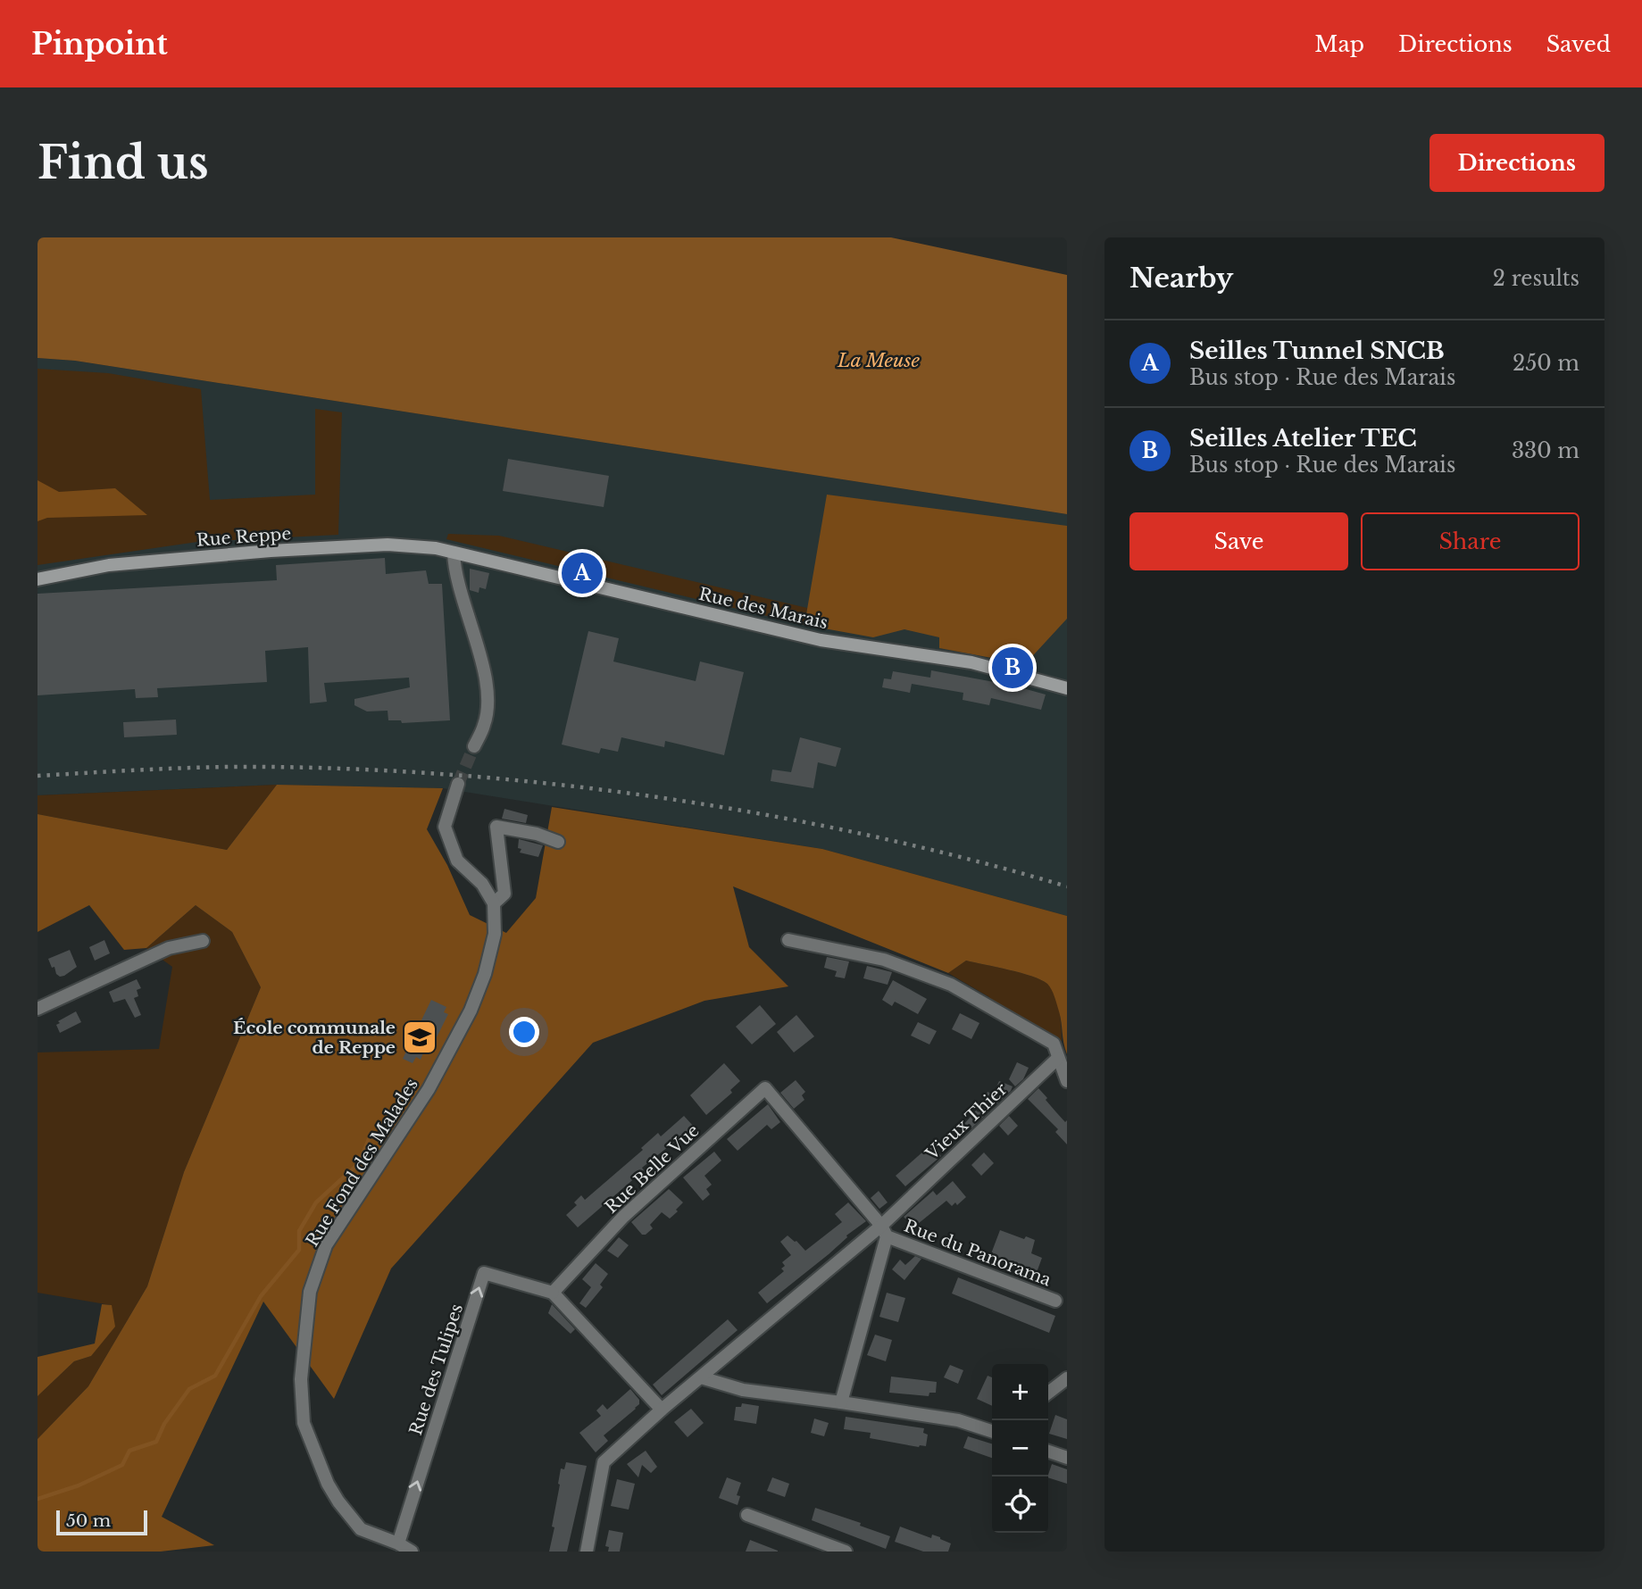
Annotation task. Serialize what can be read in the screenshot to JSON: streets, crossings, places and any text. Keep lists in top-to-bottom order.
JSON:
{
  "streets": {
    "main road": ["Rue Reppe", "Rue des Marais"],
    "street": [
      "Vieux Thier",
      "Rue Fond des Malades",
      "Rue Belle Vue",
      "Rue du Panorama",
      "Rue des Tulipes"
    ]
  },
  "crossings": [
    ["Rue Reppe", "Rue des Marais"],
    ["Vieux Thier", "Rue Belle Vue"],
    ["Vieux Thier", "Rue du Panorama"],
    ["Rue Fond des Malades", "Rue des Tulipes"],
    ["Rue Belle Vue", "Rue du Panorama"],
    ["Rue Belle Vue", "Rue des Tulipes"]
  ],
  "one_way": ["Rue des Tulipes"],
  "water": ["La Meuse"],
  "places": {
    "school or university": ["École communale de Reppe"]
  },
  "scale_bar": "50 m",
  "page": {
    "header": "Pinpoint",
    "nav": ["Map", "Directions", "Saved"],
    "buttons": [
      "Directions",
      ["Save", "Share"]
    ],
    "title": "Find us",
    "heading": ["Nearby", "2 results"],
    "list": [
      {
        "mark": "A",
        "name": "Seilles Tunnel SNCB",
        "note": "Bus stop · Rue des Marais",
        "value": "250 m"
      },
      {
        "mark": "B",
        "name": "Seilles Atelier TEC",
        "note": "Bus stop · Rue des Marais",
        "value": "330 m"
      }
    ],
    "pins": ["A", "B"],
    "map_buttons": ["+", "−"],
    "scale": "50 m"
  }
}
